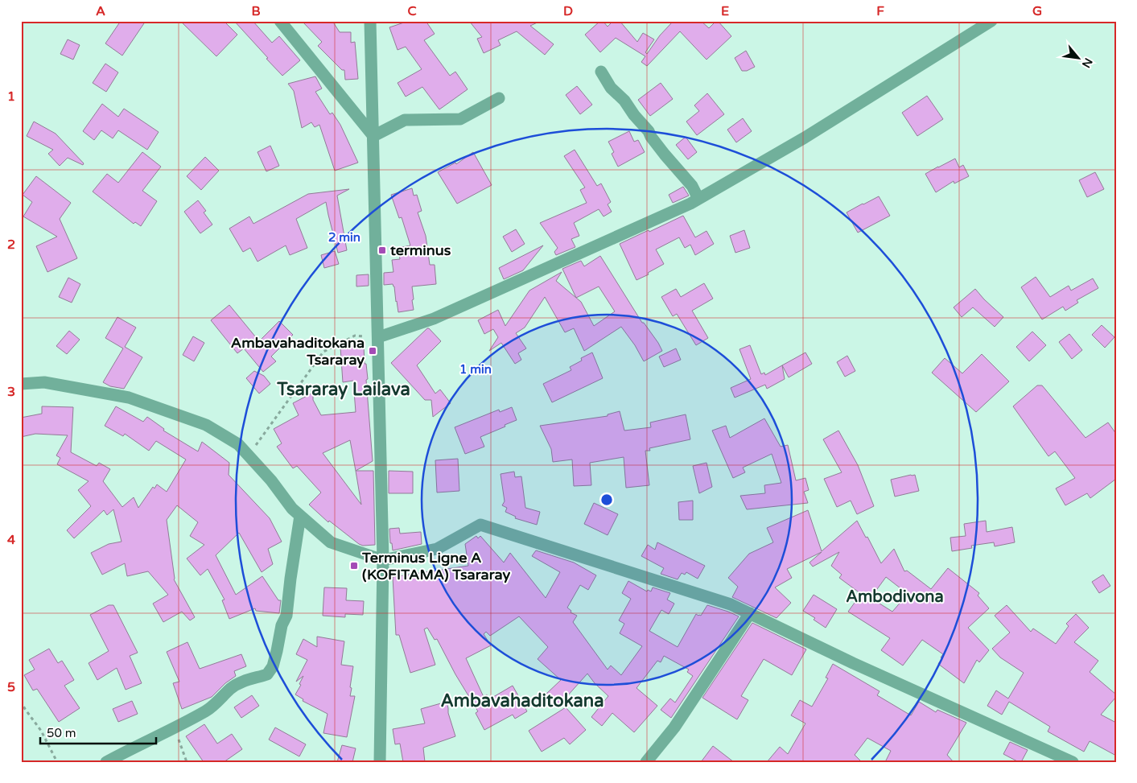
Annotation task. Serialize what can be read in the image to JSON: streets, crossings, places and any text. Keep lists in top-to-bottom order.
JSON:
{
  "districts": ["Tsararay Lailava", "Ambodivona", "Ambavahaditokana"],
  "places": {
    "transit": ["terminus", "Ambavahaditokana Tsararay", "Terminus Ligne A (KOFITAMA) Tsararay"]
  },
  "scale_bar": "50 m",
  "north": "bottom right",
  "grid": {
    "columns": [
      "A",
      "B",
      "C",
      "D",
      "E",
      "F",
      "G"
    ],
    "rows": [
      "1",
      "2",
      "3",
      "4",
      "5"
    ]
  },
  "rings": ["2 min", "1 min"]
}
